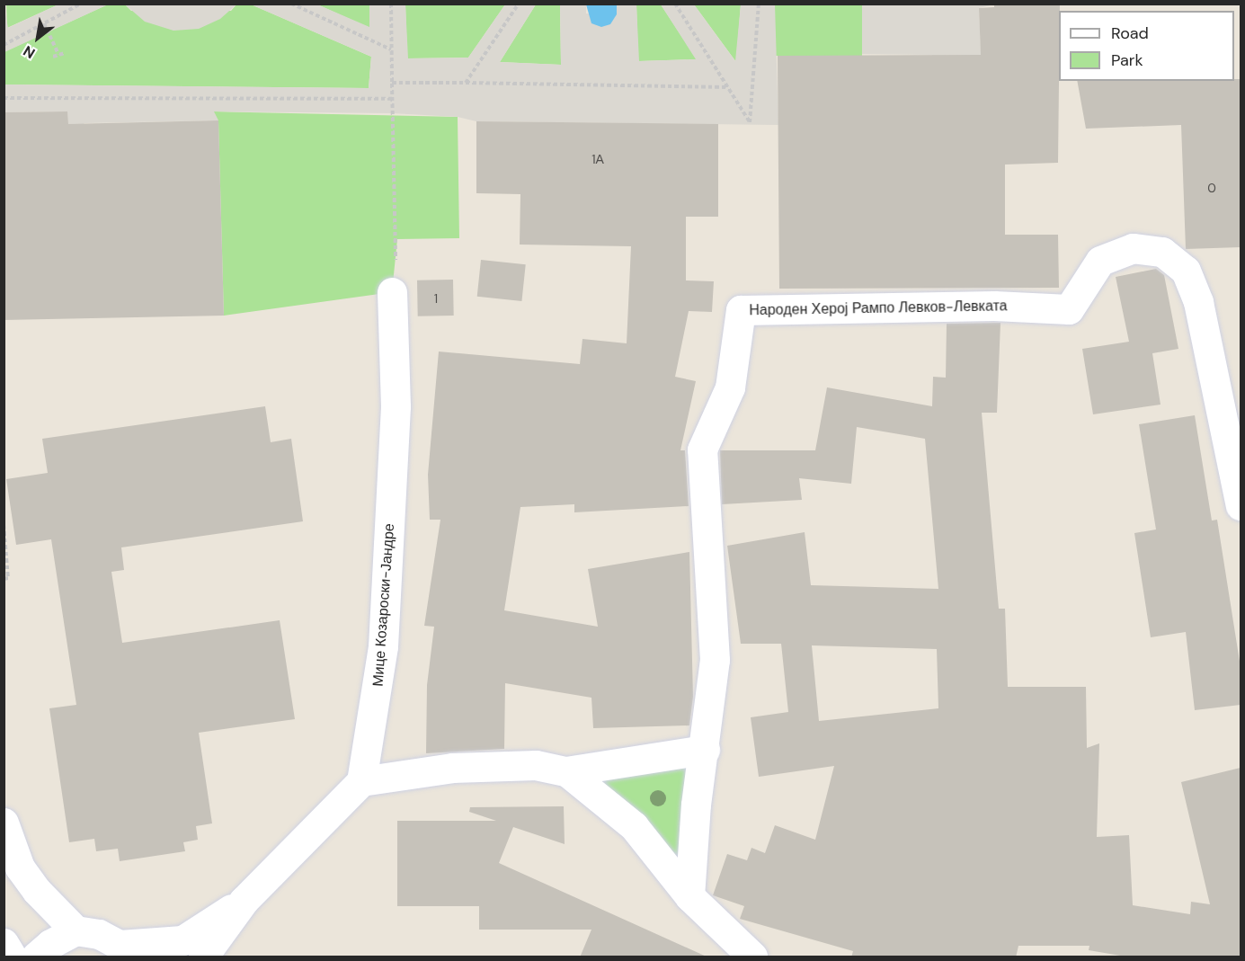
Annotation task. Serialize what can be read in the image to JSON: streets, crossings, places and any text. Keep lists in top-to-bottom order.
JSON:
{
  "streets": {
    "street": ["Народен Херој Рампо Левков-Левката", "Мице Козароски-Јандре"]
  },
  "house_numbers": ["1А", "0", "1"],
  "legend": ["Road", "Park"],
  "north": "bottom left"
}
